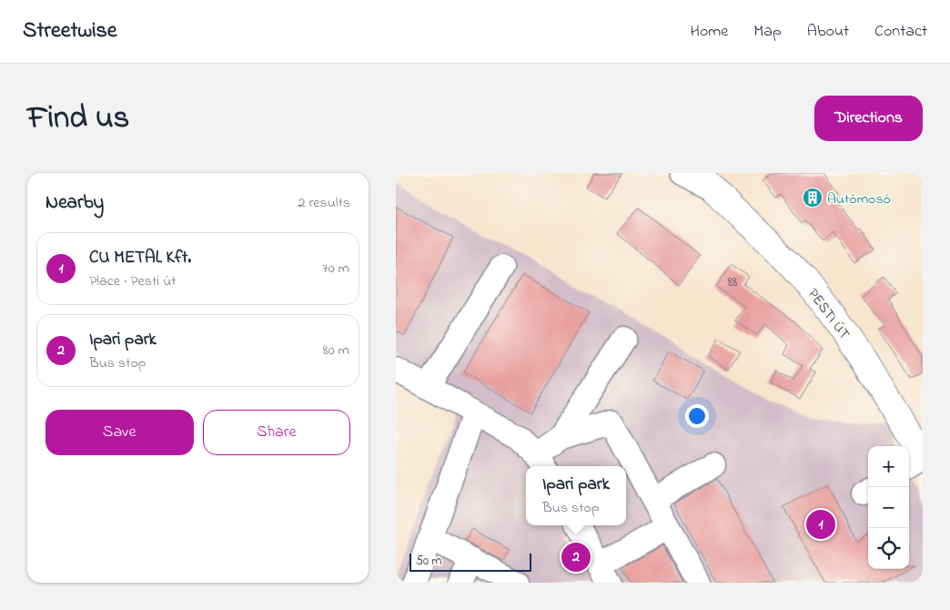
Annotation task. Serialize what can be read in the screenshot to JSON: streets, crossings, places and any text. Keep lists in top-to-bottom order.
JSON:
{
  "streets": {
    "main road": ["PESTI ÚT"]
  },
  "places": {
    "building": ["Autómosó"]
  },
  "house_numbers": ["88"],
  "scale_bar": "50 m",
  "page": {
    "header": "Streetwise",
    "nav": [
      "Home",
      "Map",
      "About",
      "Contact"
    ],
    "title": "Find us",
    "buttons": [
      "Directions",
      ["Save", "Share"]
    ],
    "heading": ["Nearby", "2 results"],
    "list": [
      {
        "mark": "1",
        "name": "CU METAL Kft.",
        "note": "Place · Pesti út",
        "value": "70 m"
      },
      {
        "mark": "2",
        "name": "Ipari park",
        "note": "Bus stop",
        "value": "80 m"
      }
    ],
    "map_buttons": ["+", "−"],
    "popup": ["Ipari park", "Bus stop"],
    "pins": ["1", "2"],
    "scale": "50 m"
  }
}
